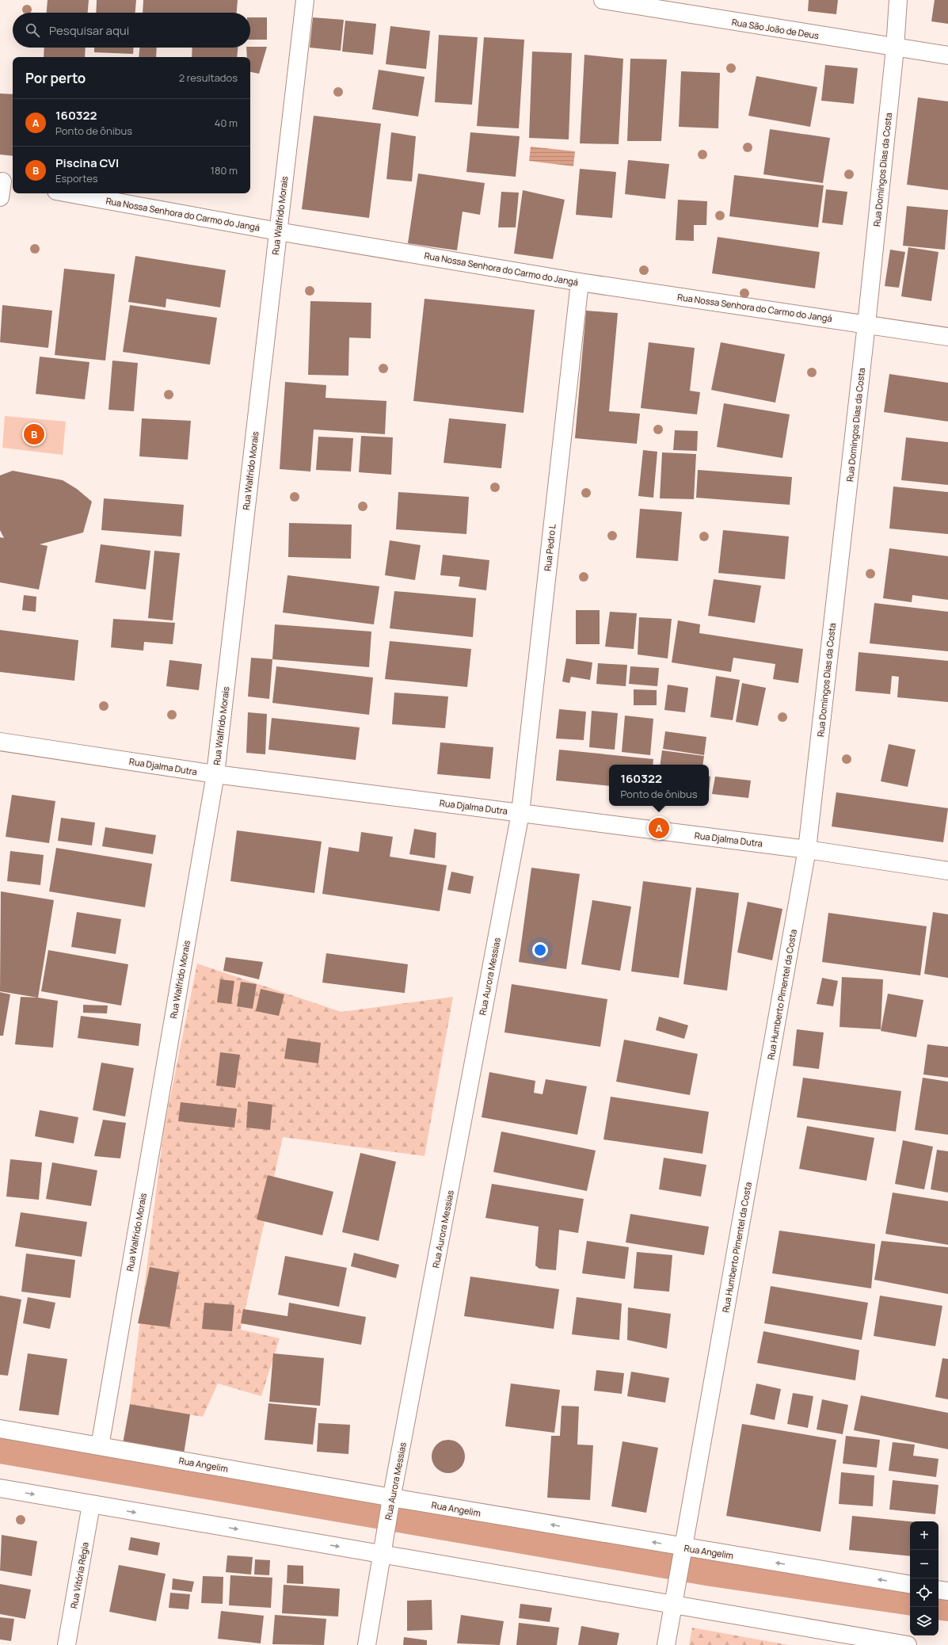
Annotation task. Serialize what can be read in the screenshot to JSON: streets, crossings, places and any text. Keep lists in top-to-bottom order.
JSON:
{
  "streets": {
    "street": [
      "Rua São João de Deus",
      "Rua Domingos Dias da Costa",
      "Rua Nossa Senhora do Carmo do Jangá",
      "Rua Walfrido Morais",
      "Rua Pedro L",
      "Rua Djalma Dutra",
      "Rua Aurora Messias",
      "Rua Humberto Pimentel da Costa",
      "Rua Angelim",
      "Rua Vitória Régia"
    ]
  },
  "crossings": [
    ["Rua São João de Deus", "Rua Domingos Dias da Costa"],
    ["Rua Domingos Dias da Costa", "Rua Nossa Senhora do Carmo do Jangá"],
    ["Rua Domingos Dias da Costa", "Rua Djalma Dutra"],
    ["Rua Domingos Dias da Costa", "Rua Humberto Pimentel da Costa"],
    ["Rua Nossa Senhora do Carmo do Jangá", "Rua Walfrido Morais"],
    ["Rua Nossa Senhora do Carmo do Jangá", "Rua Pedro L"],
    ["Rua Walfrido Morais", "Rua Djalma Dutra"],
    ["Rua Walfrido Morais", "Rua Angelim"],
    ["Rua Pedro L", "Rua Djalma Dutra"],
    ["Rua Pedro L", "Rua Aurora Messias"],
    ["Rua Djalma Dutra", "Rua Aurora Messias"],
    ["Rua Djalma Dutra", "Rua Humberto Pimentel da Costa"],
    ["Rua Aurora Messias", "Rua Angelim"],
    ["Rua Humberto Pimentel da Costa", "Rua Angelim"]
  ],
  "page": {
    "search": "Pesquisar aqui",
    "heading": ["Por perto", "2 resultados"],
    "list": [
      {
        "mark": "A",
        "name": "160322",
        "note": "Ponto de ônibus",
        "value": "40 m"
      },
      {
        "mark": "B",
        "name": "Piscina CVI",
        "note": "Esportes",
        "value": "180 m"
      }
    ],
    "pins": ["B", "A"],
    "popup": ["160322", "Ponto de ônibus"],
    "map_buttons": ["+", "−"]
  }
}
